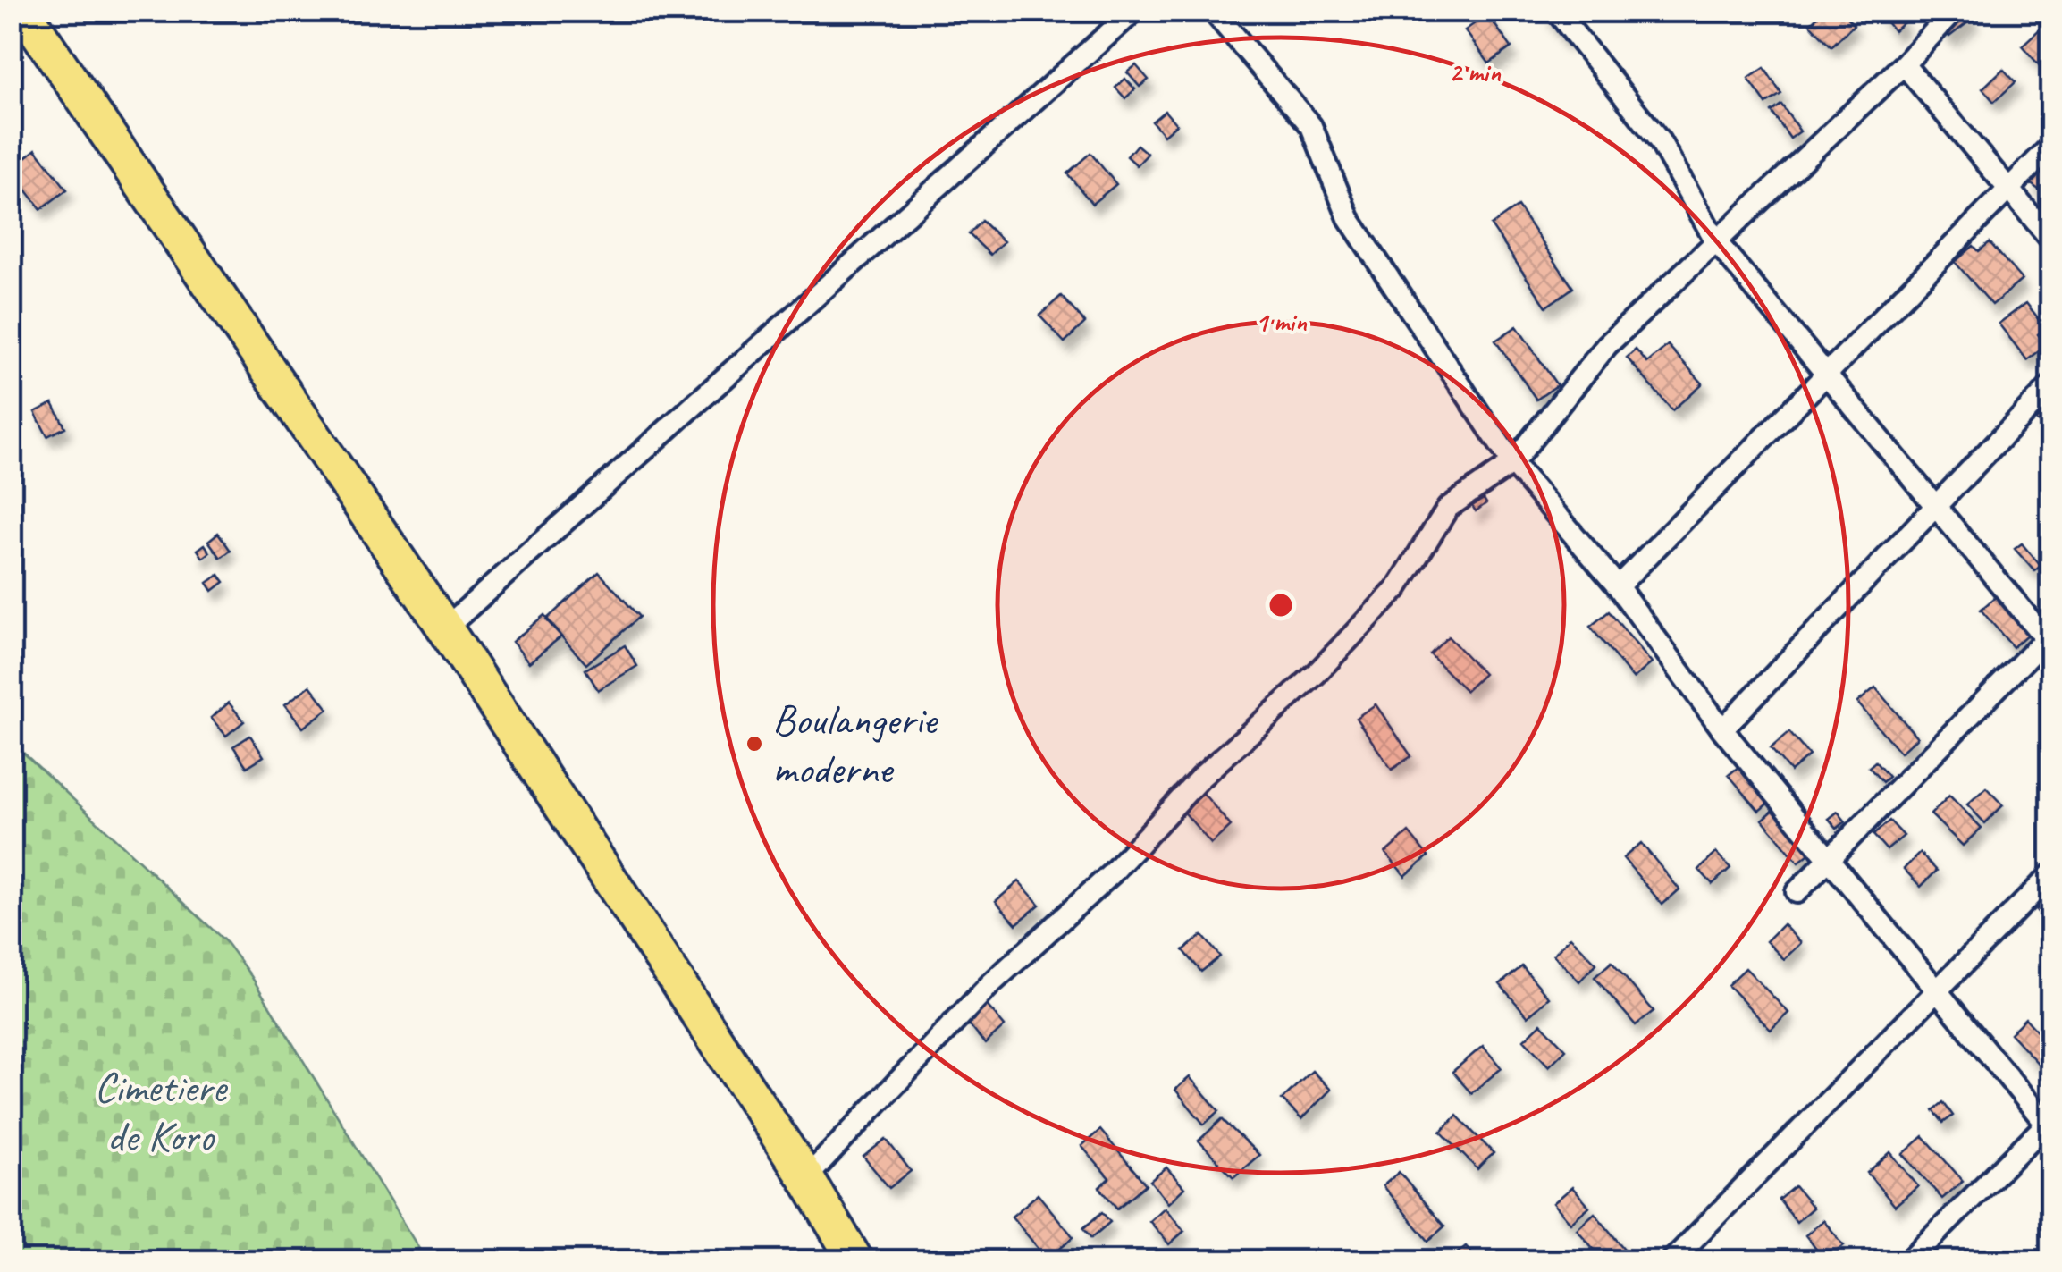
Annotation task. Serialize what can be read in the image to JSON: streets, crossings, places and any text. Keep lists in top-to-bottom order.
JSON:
{
  "parks": ["Cimetiere de Koro"],
  "places": ["Boulangerie moderne"],
  "rings": ["2 min", "1 min"]
}
